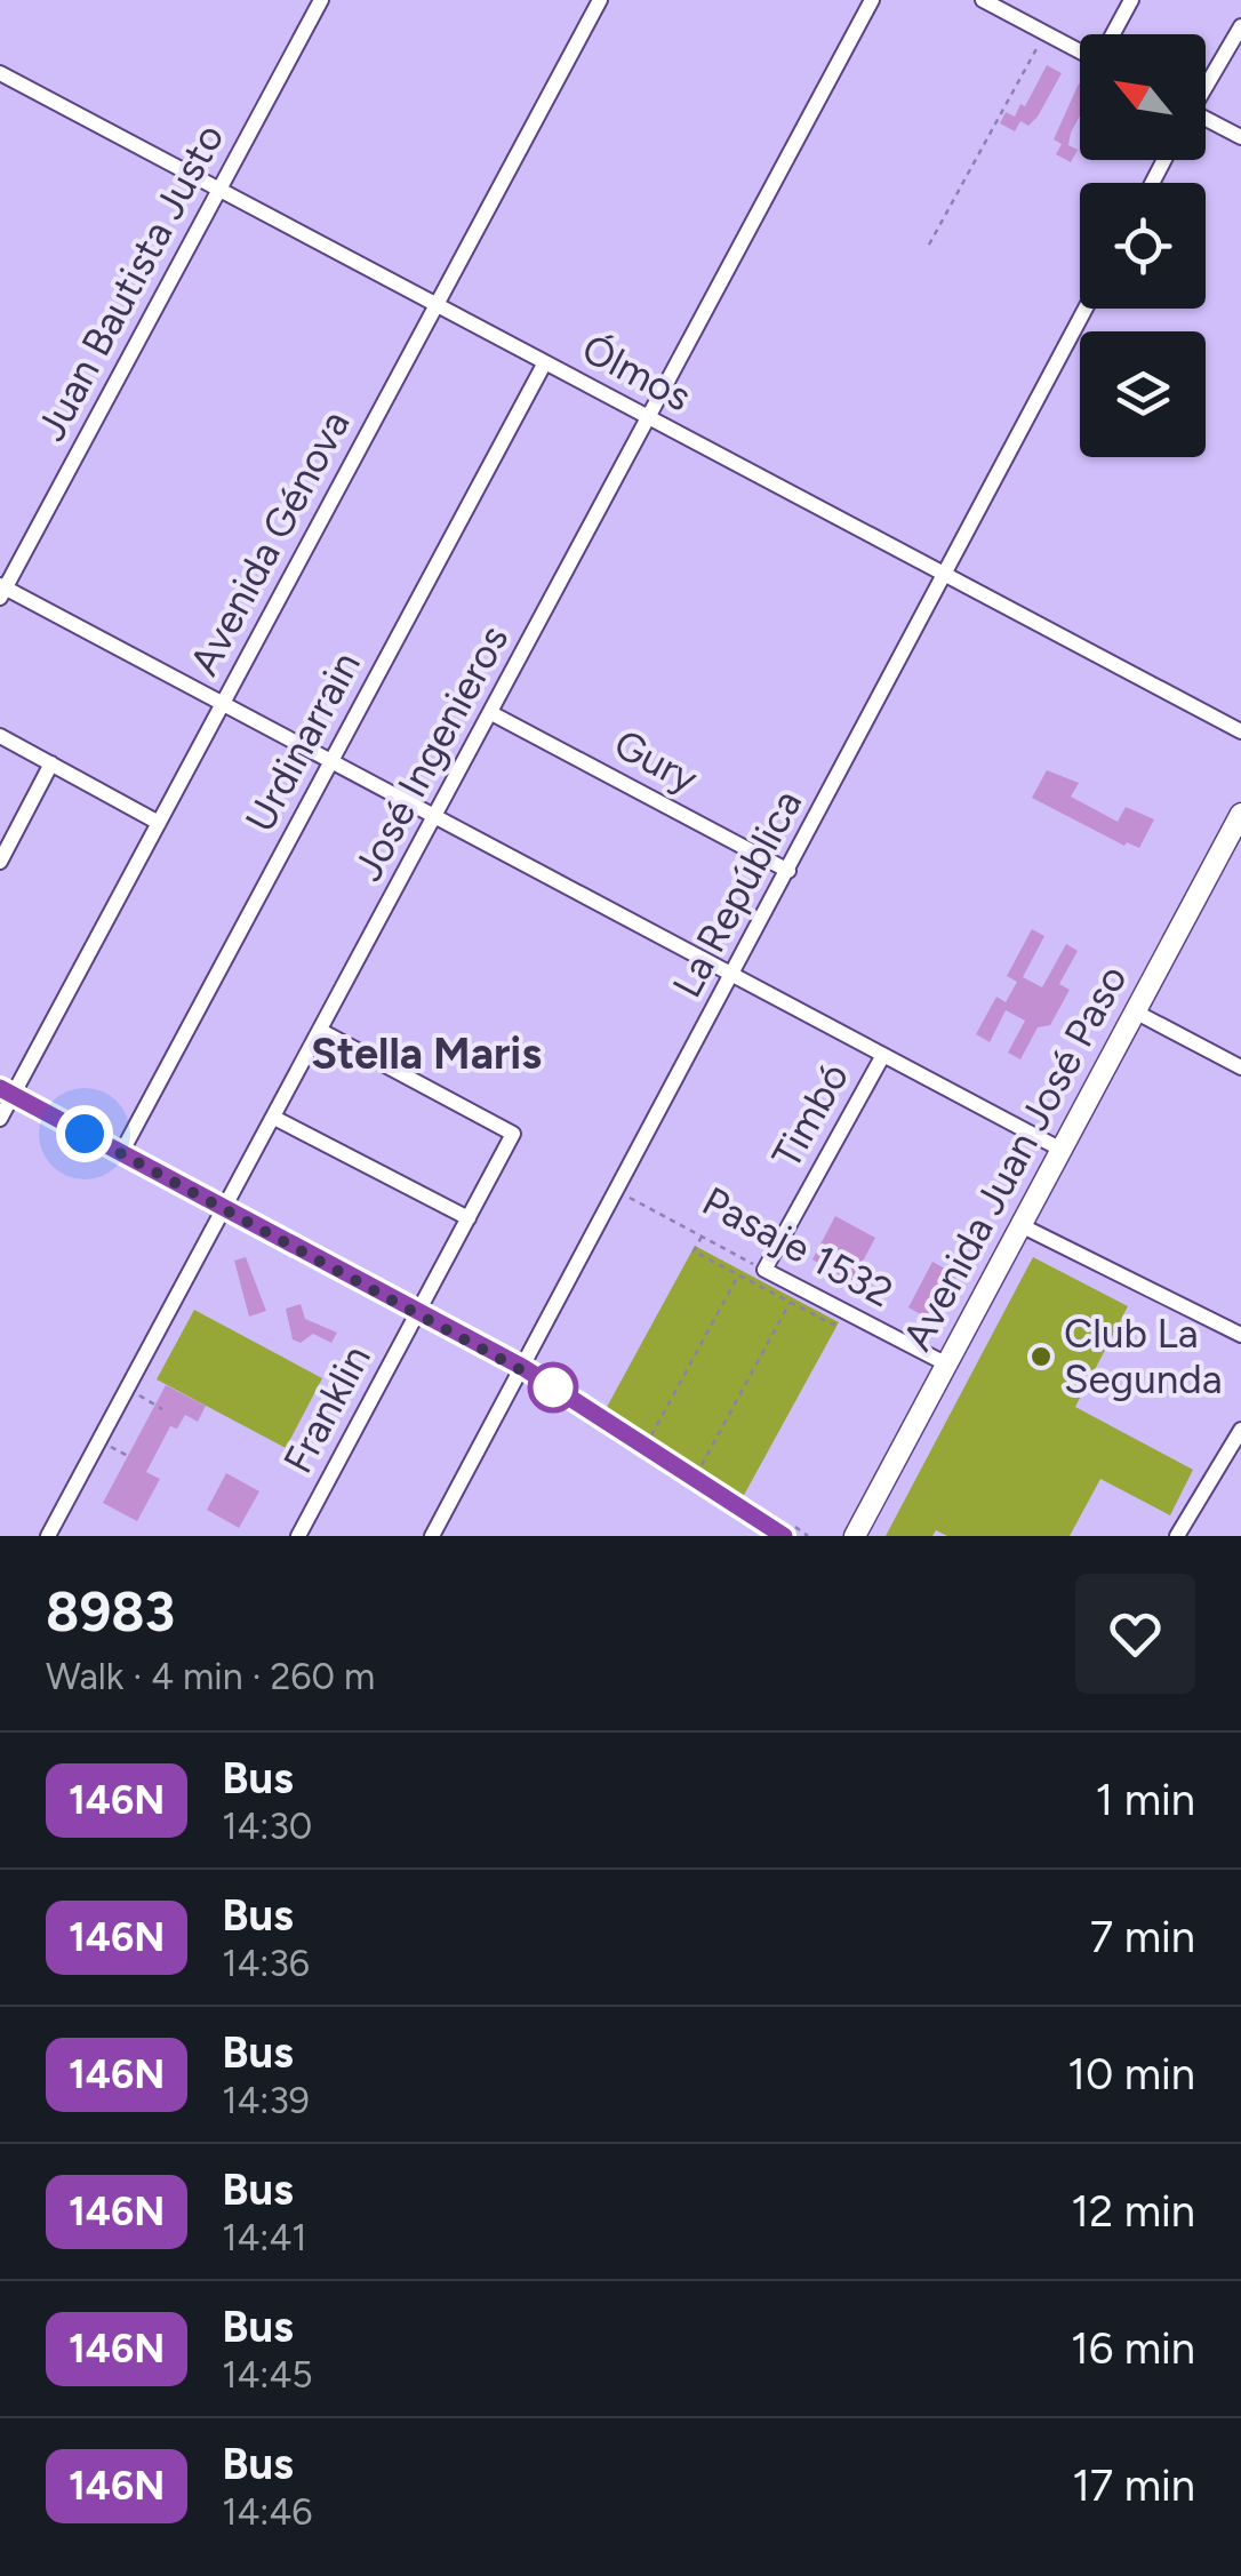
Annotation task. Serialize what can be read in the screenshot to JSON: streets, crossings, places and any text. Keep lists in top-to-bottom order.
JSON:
{
  "streets": {
    "main road": ["Avenida Juan José Paso"],
    "street": [
      "Juan Bautista Justo",
      "Ólmos",
      "Avenida Génova",
      "Urdinarrain",
      "José Ingenieros",
      "Gury",
      "La República",
      "Timbó",
      "Pasaje 1532",
      "Franklin"
    ]
  },
  "crossings": [
    ["Juan Bautista Justo", "Ólmos"],
    ["Ólmos", "Avenida Génova"],
    ["Ólmos", "Urdinarrain"],
    ["Ólmos", "José Ingenieros"],
    ["Ólmos", "La República"],
    ["José Ingenieros", "Gury"],
    ["José Ingenieros", "Franklin"],
    ["Gury", "La República"],
    ["La República", "Pasaje 1532"],
    ["Timbó", "Pasaje 1532"],
    ["Avenida Juan José Paso", "Pasaje 1532"]
  ],
  "districts": ["Stella Maris"],
  "places": ["Club La Segunda"],
  "lines": ["bus line 146N"],
  "north": "top left",
  "page": {
    "heading": ["8983", "Walk · 4 min · 260 m"],
    "list": [
      {
        "mark": "146N",
        "name": "Bus",
        "note": "14:30",
        "value": "1 min"
      },
      {
        "mark": "146N",
        "name": "Bus",
        "note": "14:36",
        "value": "7 min"
      },
      {
        "mark": "146N",
        "name": "Bus",
        "note": "14:39",
        "value": "10 min"
      },
      {
        "mark": "146N",
        "name": "Bus",
        "note": "14:41",
        "value": "12 min"
      },
      {
        "mark": "146N",
        "name": "Bus",
        "note": "14:45",
        "value": "16 min"
      },
      {
        "mark": "146N",
        "name": "Bus",
        "note": "14:46",
        "value": "17 min"
      }
    ]
  }
}
